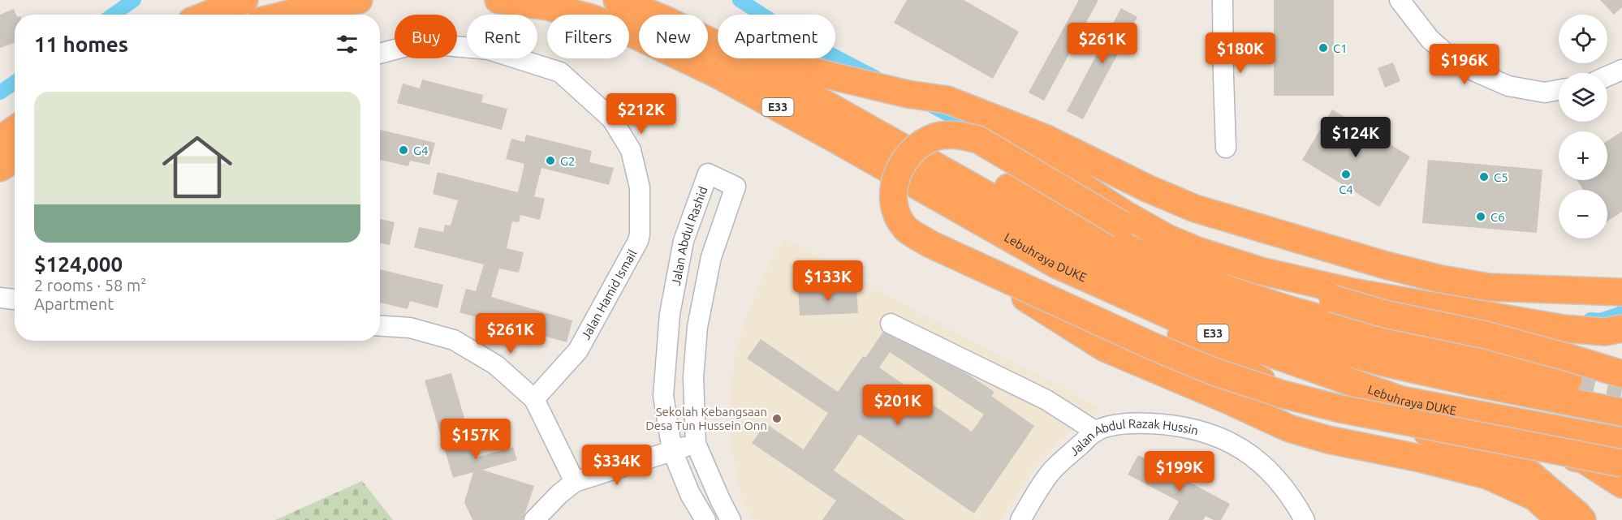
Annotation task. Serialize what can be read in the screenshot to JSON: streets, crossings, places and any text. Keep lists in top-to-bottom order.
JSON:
{
  "streets": {
    "highway": ["E33", "Lebuhraya DUKE"],
    "street": ["Jalan Abdul Rashid", "Jalan Hamid Ismail", "Jalan Abdul Razak Hussin"]
  },
  "places": [
    "C1",
    "G4",
    "G2",
    "C4",
    "C5",
    "C6",
    "Sekolah Kebangsaan Desa Tun Hussein Onn"
  ],
  "page": {
    "map_buttons": ["+", "−"],
    "chip": [
      "Buy",
      "Rent",
      "Filters",
      "New",
      "Apartment"
    ],
    "heading": "11 homes",
    "price": [
      "$261K",
      "$180K",
      "$196K",
      "$212K",
      "$124K",
      "$133K",
      "$261K",
      "$201K",
      "$157K",
      "$334K",
      "$199K"
    ],
    "list": [
      {
        "name": "$124,000",
        "note": "2 rooms · 58 m² · Apartment"
      }
    ]
  }
}
